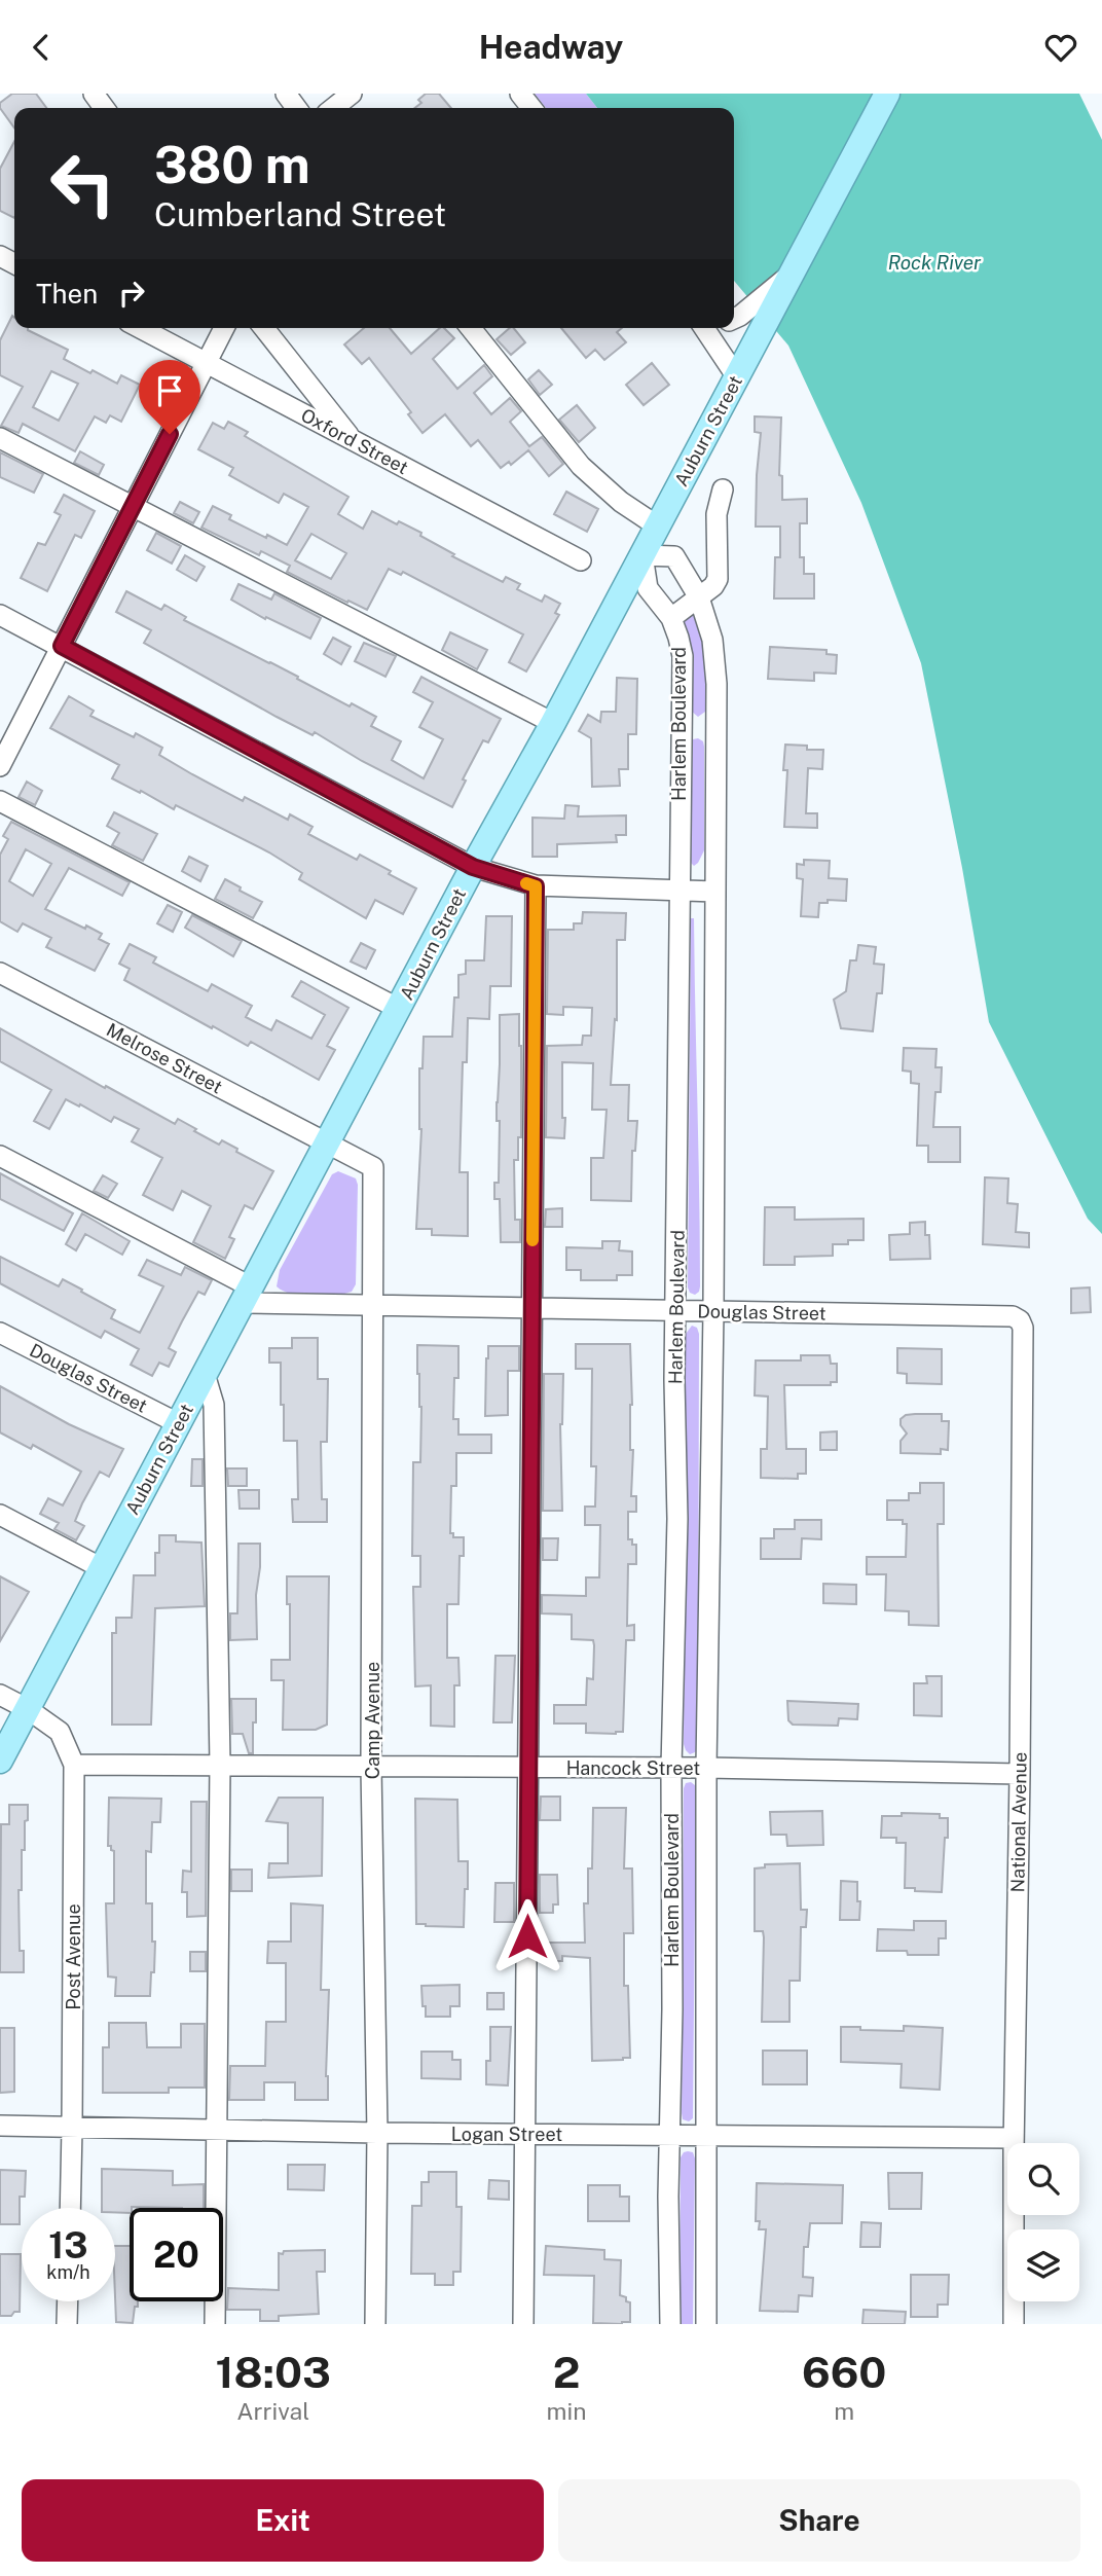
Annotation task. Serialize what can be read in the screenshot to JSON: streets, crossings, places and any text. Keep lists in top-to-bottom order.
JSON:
{
  "streets": {
    "main road": ["Auburn Street"],
    "street": [
      "Oxford Street",
      "Harlem Boulevard",
      "Melrose Street",
      "Douglas Street",
      "Camp Avenue",
      "Hancock Street",
      "National Avenue",
      "Post Avenue",
      "Logan Street"
    ]
  },
  "crossings": [
    ["Auburn Street", "Harlem Boulevard"],
    ["Auburn Street", "Melrose Street"],
    ["Auburn Street", "Douglas Street"],
    ["Auburn Street", "Camp Avenue"],
    ["Auburn Street", "Post Avenue"],
    ["Harlem Boulevard", "Douglas Street"],
    ["Harlem Boulevard", "Hancock Street"],
    ["Harlem Boulevard", "Logan Street"],
    ["Melrose Street", "Camp Avenue"],
    ["Douglas Street", "Camp Avenue"],
    ["Douglas Street", "National Avenue"],
    ["Camp Avenue", "Hancock Street"],
    ["Camp Avenue", "Logan Street"],
    ["Hancock Street", "National Avenue"],
    ["Hancock Street", "Post Avenue"],
    ["National Avenue", "Logan Street"],
    ["Post Avenue", "Logan Street"]
  ],
  "water": ["Rock River"],
  "page": {
    "header": "Headway",
    "turn": ["380 m", "Cumberland Street"],
    "then": "Then",
    "speed": "13 km/h",
    "limit": "20",
    "eta": [
      "18:03",
      "Arrival",
      "2",
      "min",
      "660",
      "m"
    ],
    "buttons": ["Exit", "Share"]
  }
}
